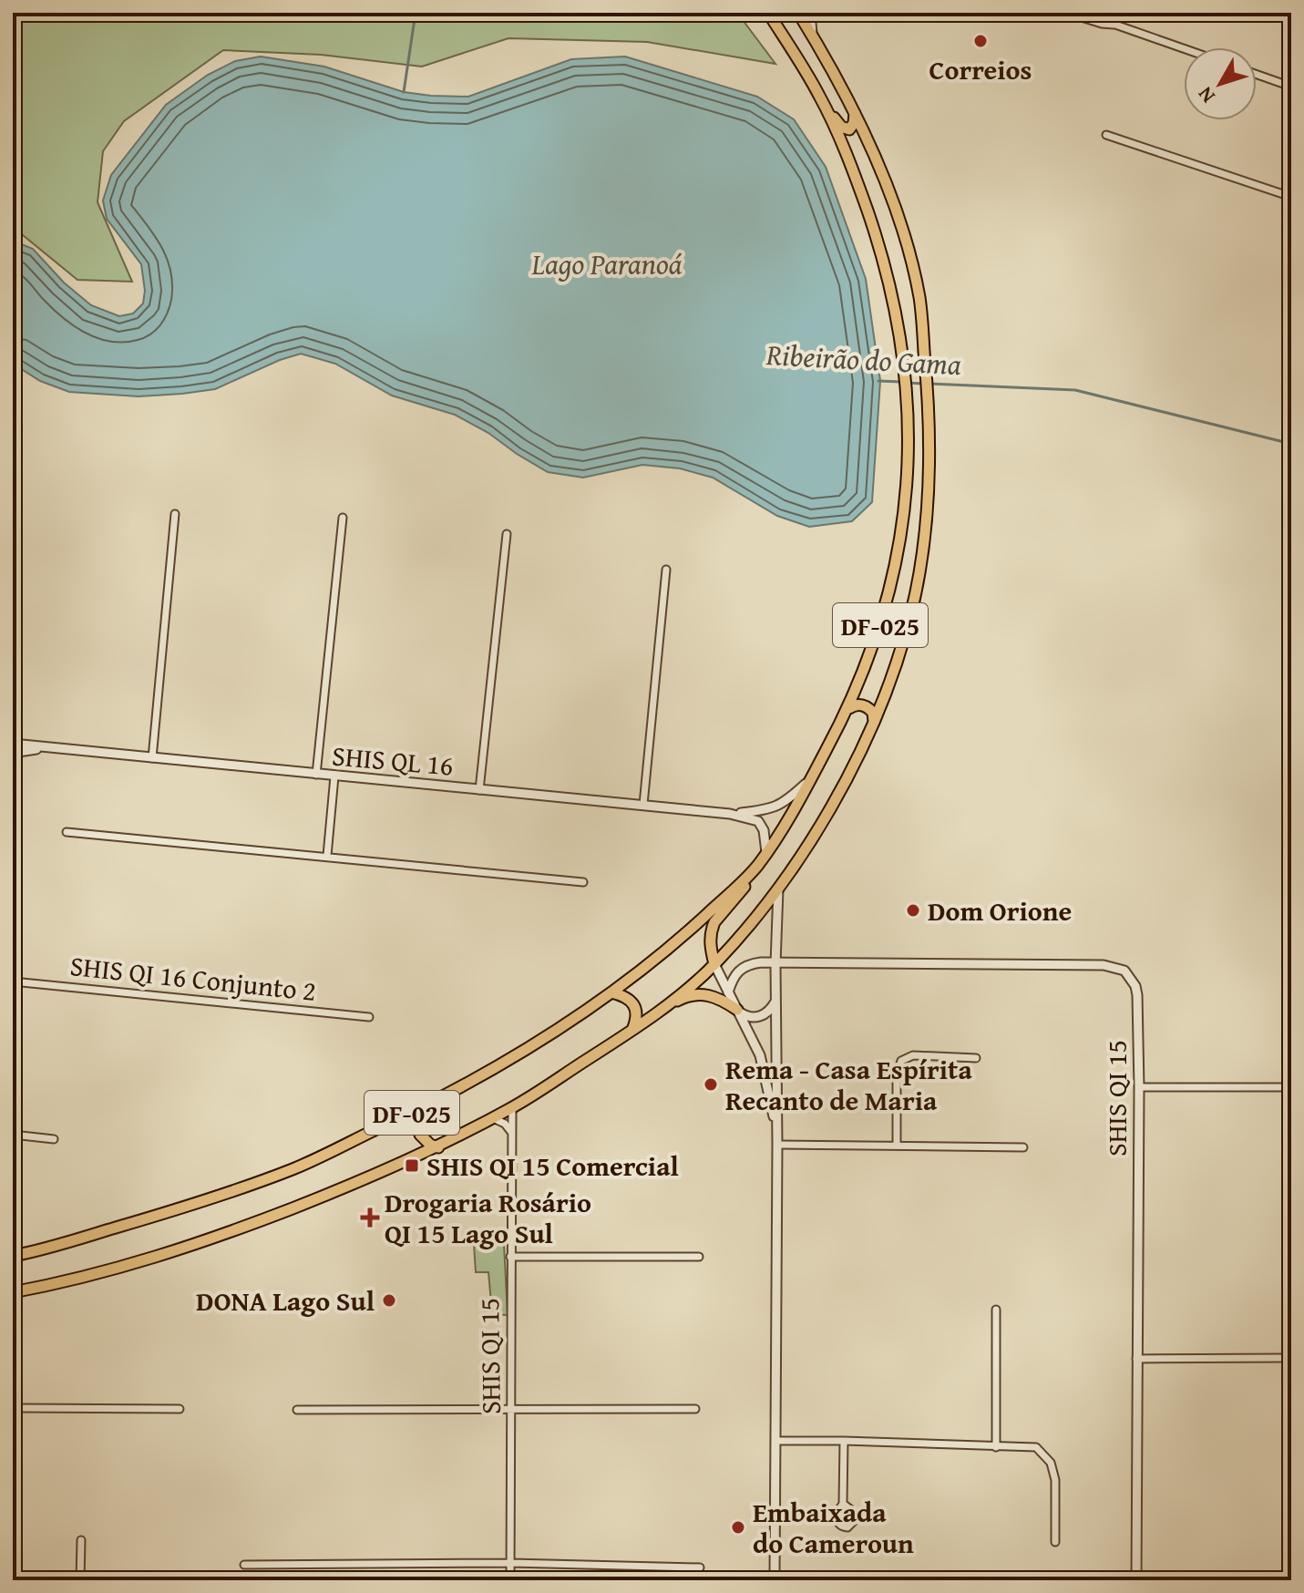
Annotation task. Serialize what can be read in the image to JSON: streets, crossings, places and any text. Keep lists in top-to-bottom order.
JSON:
{
  "streets": {
    "main road": ["DF-025"],
    "street": ["SHIS QL 16", "SHIS QI 16 Conjunto 2", "SHIS QI 15"]
  },
  "crossings": [
    ["DF-025", "SHIS QL 16"],
    ["DF-025", "SHIS QI 15"]
  ],
  "water": ["Lago Paranoá", "Ribeirão do Gama"],
  "places": {
    "other": [
      "Correios",
      "Dom Orione",
      "Rema - Casa Espírita Recanto de Maria",
      "DONA Lago Sul",
      "Embaixada do Cameroun"
    ],
    "transit": ["SHIS QI 15 Comercial"],
    "health": ["Drogaria Rosário QI 15 Lago Sul"]
  },
  "north": "bottom left"
}
